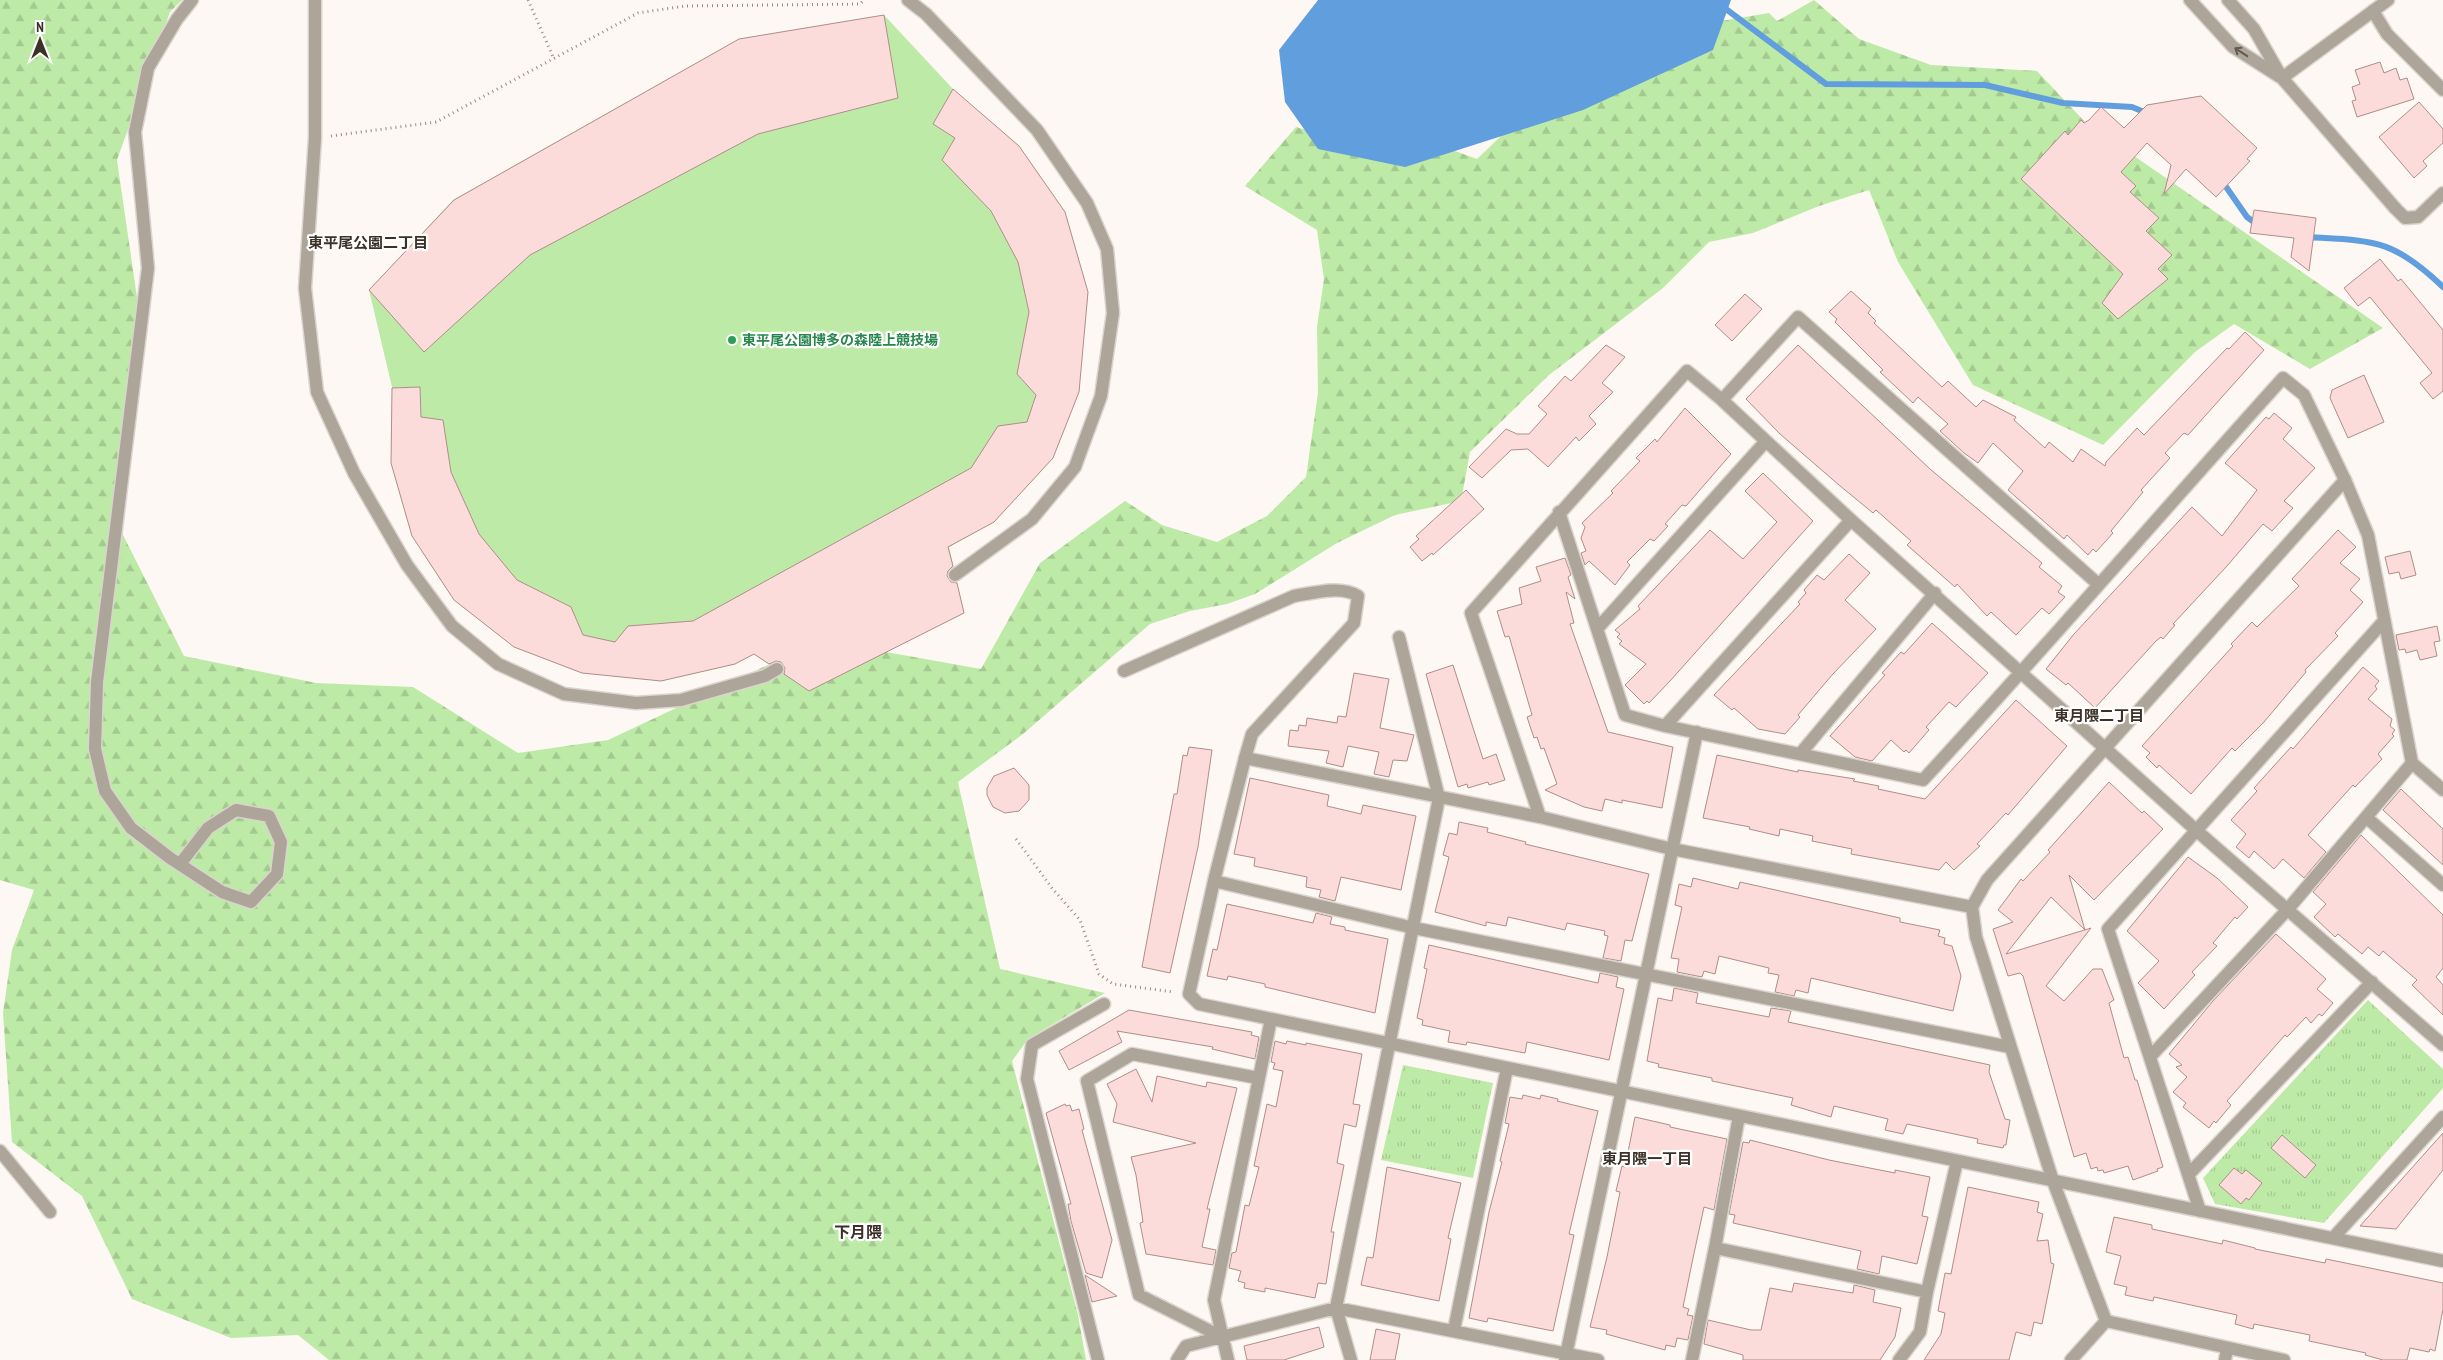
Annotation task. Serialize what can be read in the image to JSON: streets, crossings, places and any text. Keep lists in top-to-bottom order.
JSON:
{
  "districts": [
    "東平尾公園二丁目",
    "東月隈二丁目",
    "東月隈一丁目",
    "下月隈"
  ],
  "places": ["東平尾公園博多の森陸上競技場"],
  "north": "top"
}
